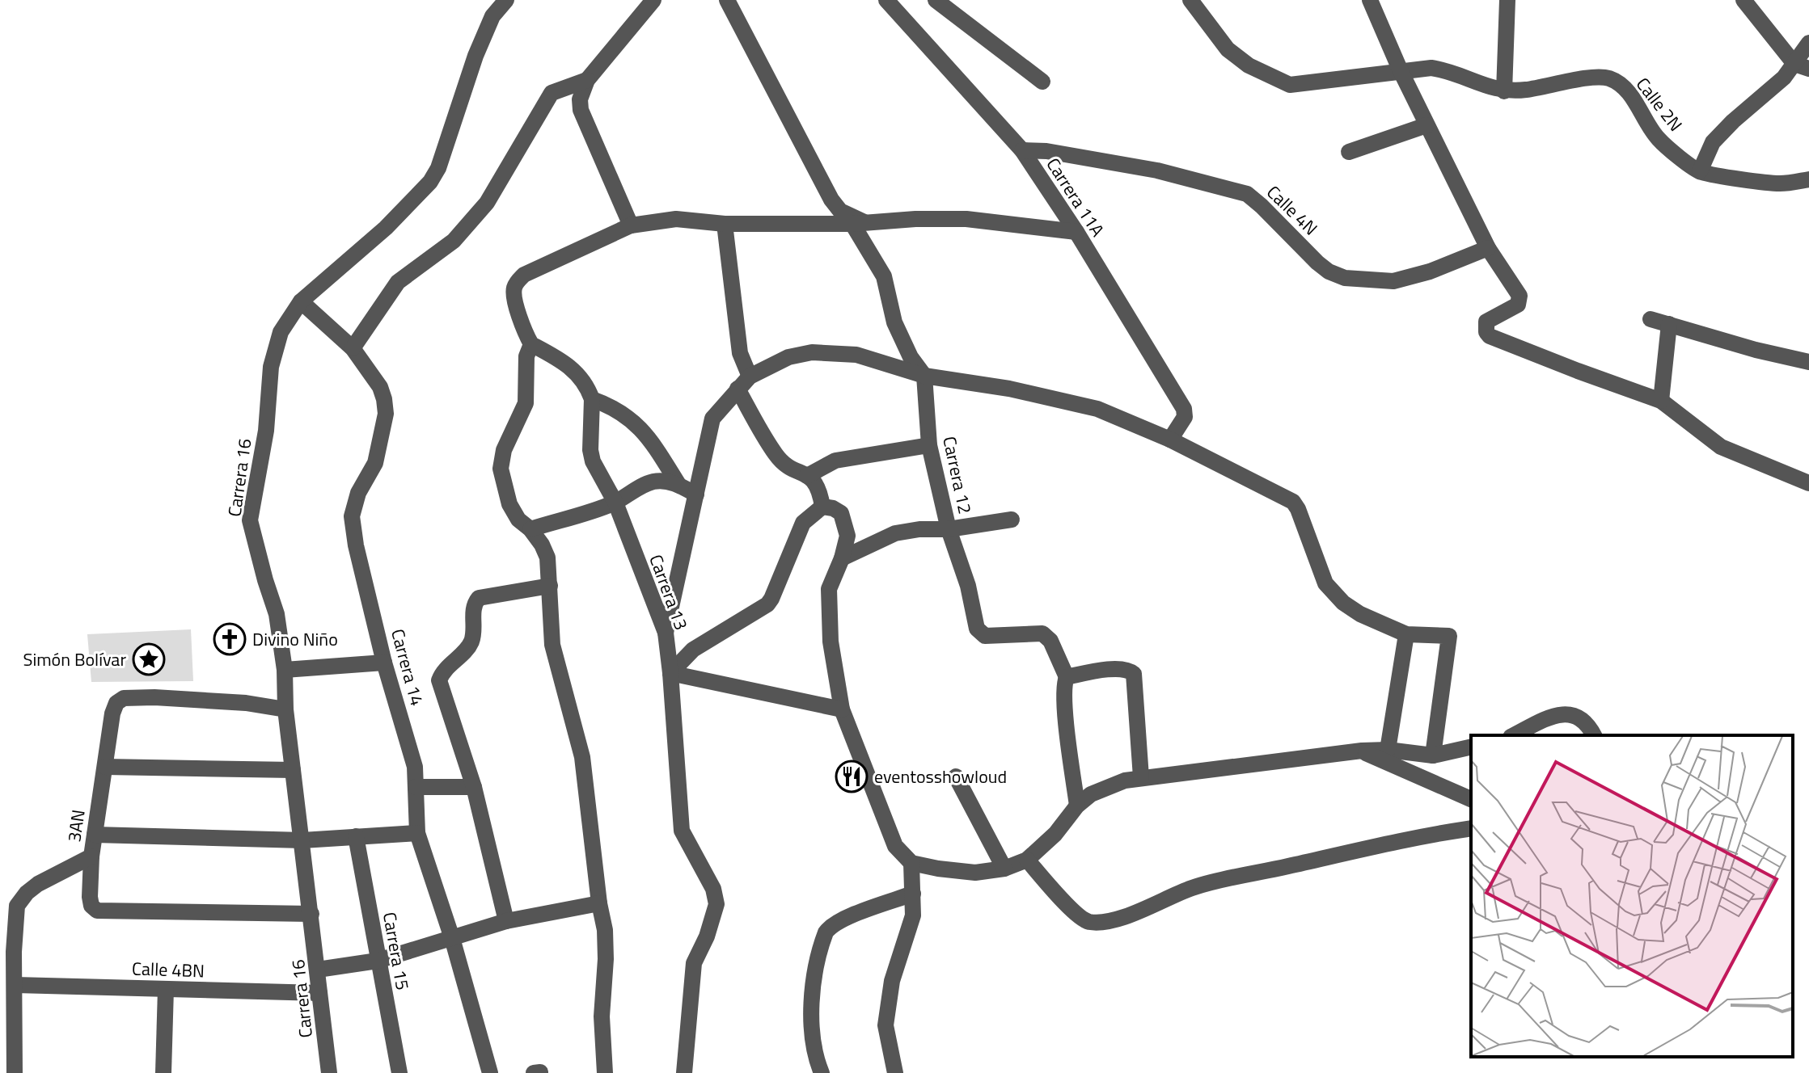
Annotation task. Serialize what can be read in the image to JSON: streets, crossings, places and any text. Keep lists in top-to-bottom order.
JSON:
{
  "streets": {
    "street": [
      "Calle 2N",
      "Carrera 11A",
      "Calle 4N",
      "Carrera 12",
      "Carrera 16",
      "Carrera 13",
      "Carrera 14",
      "3AN",
      "Carrera 15",
      "Calle 4BN"
    ]
  },
  "crossings": [
    ["Carrera 11A", "Calle 4N"],
    ["Carrera 16", "Carrera 14"],
    ["Carrera 16", "3AN"],
    ["Carrera 16", "Calle 4BN"]
  ],
  "places": {
    "church": ["Divino Niño"],
    "place": ["Simón Bolívar"],
    "restaurant": ["eventosshowloud"]
  }
}
